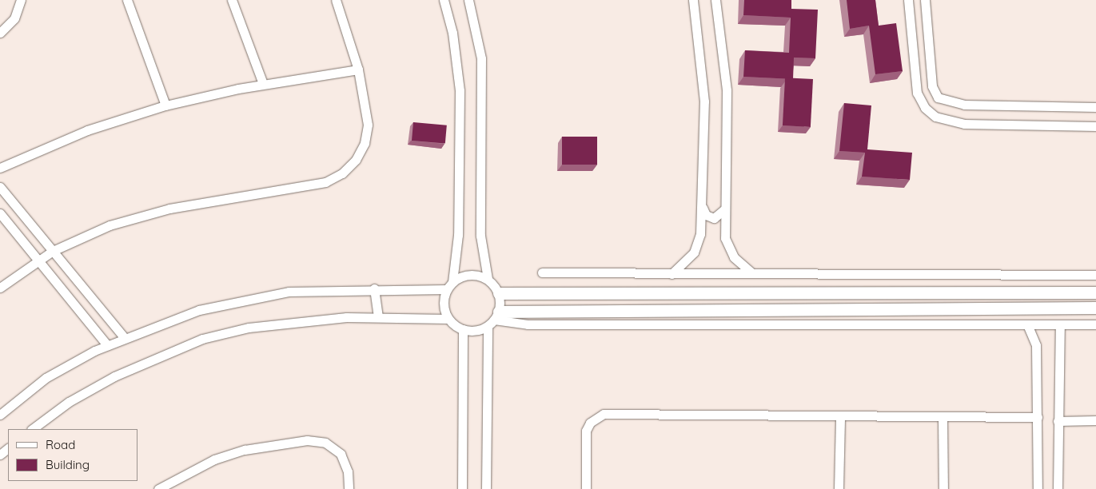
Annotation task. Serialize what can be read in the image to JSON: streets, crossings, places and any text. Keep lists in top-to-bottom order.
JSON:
{
  "legend": ["Road", "Building"]
}
